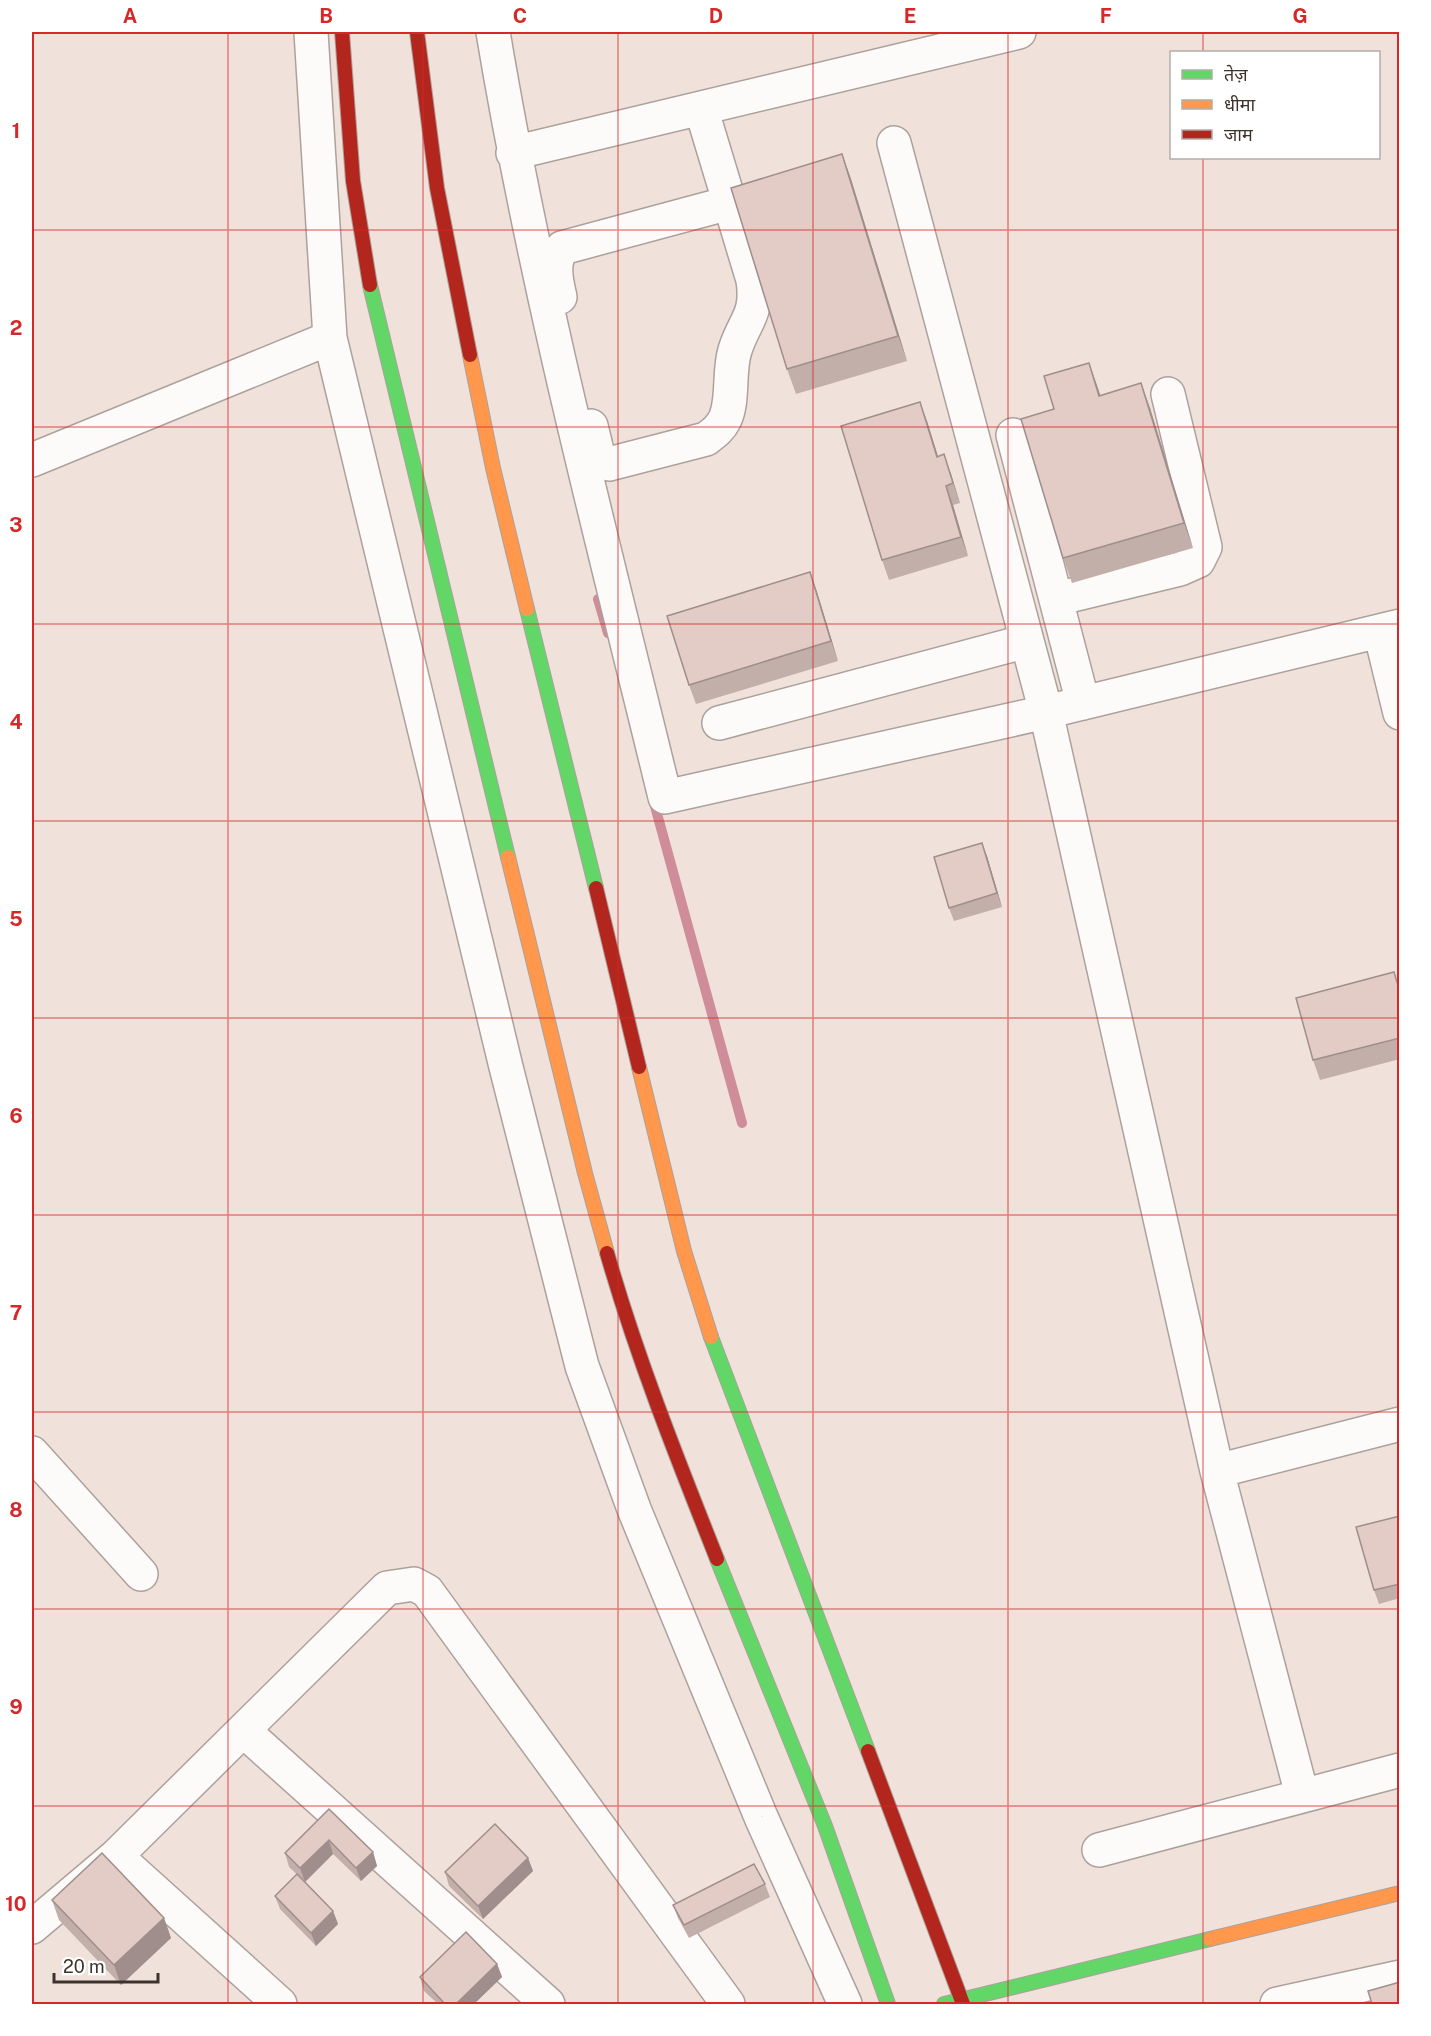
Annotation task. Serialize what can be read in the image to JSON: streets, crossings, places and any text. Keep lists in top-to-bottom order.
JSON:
{
  "legend": ["तेज़", "धीमा", "जाम"],
  "scale_bar": "20 m",
  "grid": {
    "columns": [
      "A",
      "B",
      "C",
      "D",
      "E",
      "F",
      "G"
    ],
    "rows": [
      "1",
      "2",
      "3",
      "4",
      "5",
      "6",
      "7",
      "8",
      "9",
      "10"
    ]
  }
}
